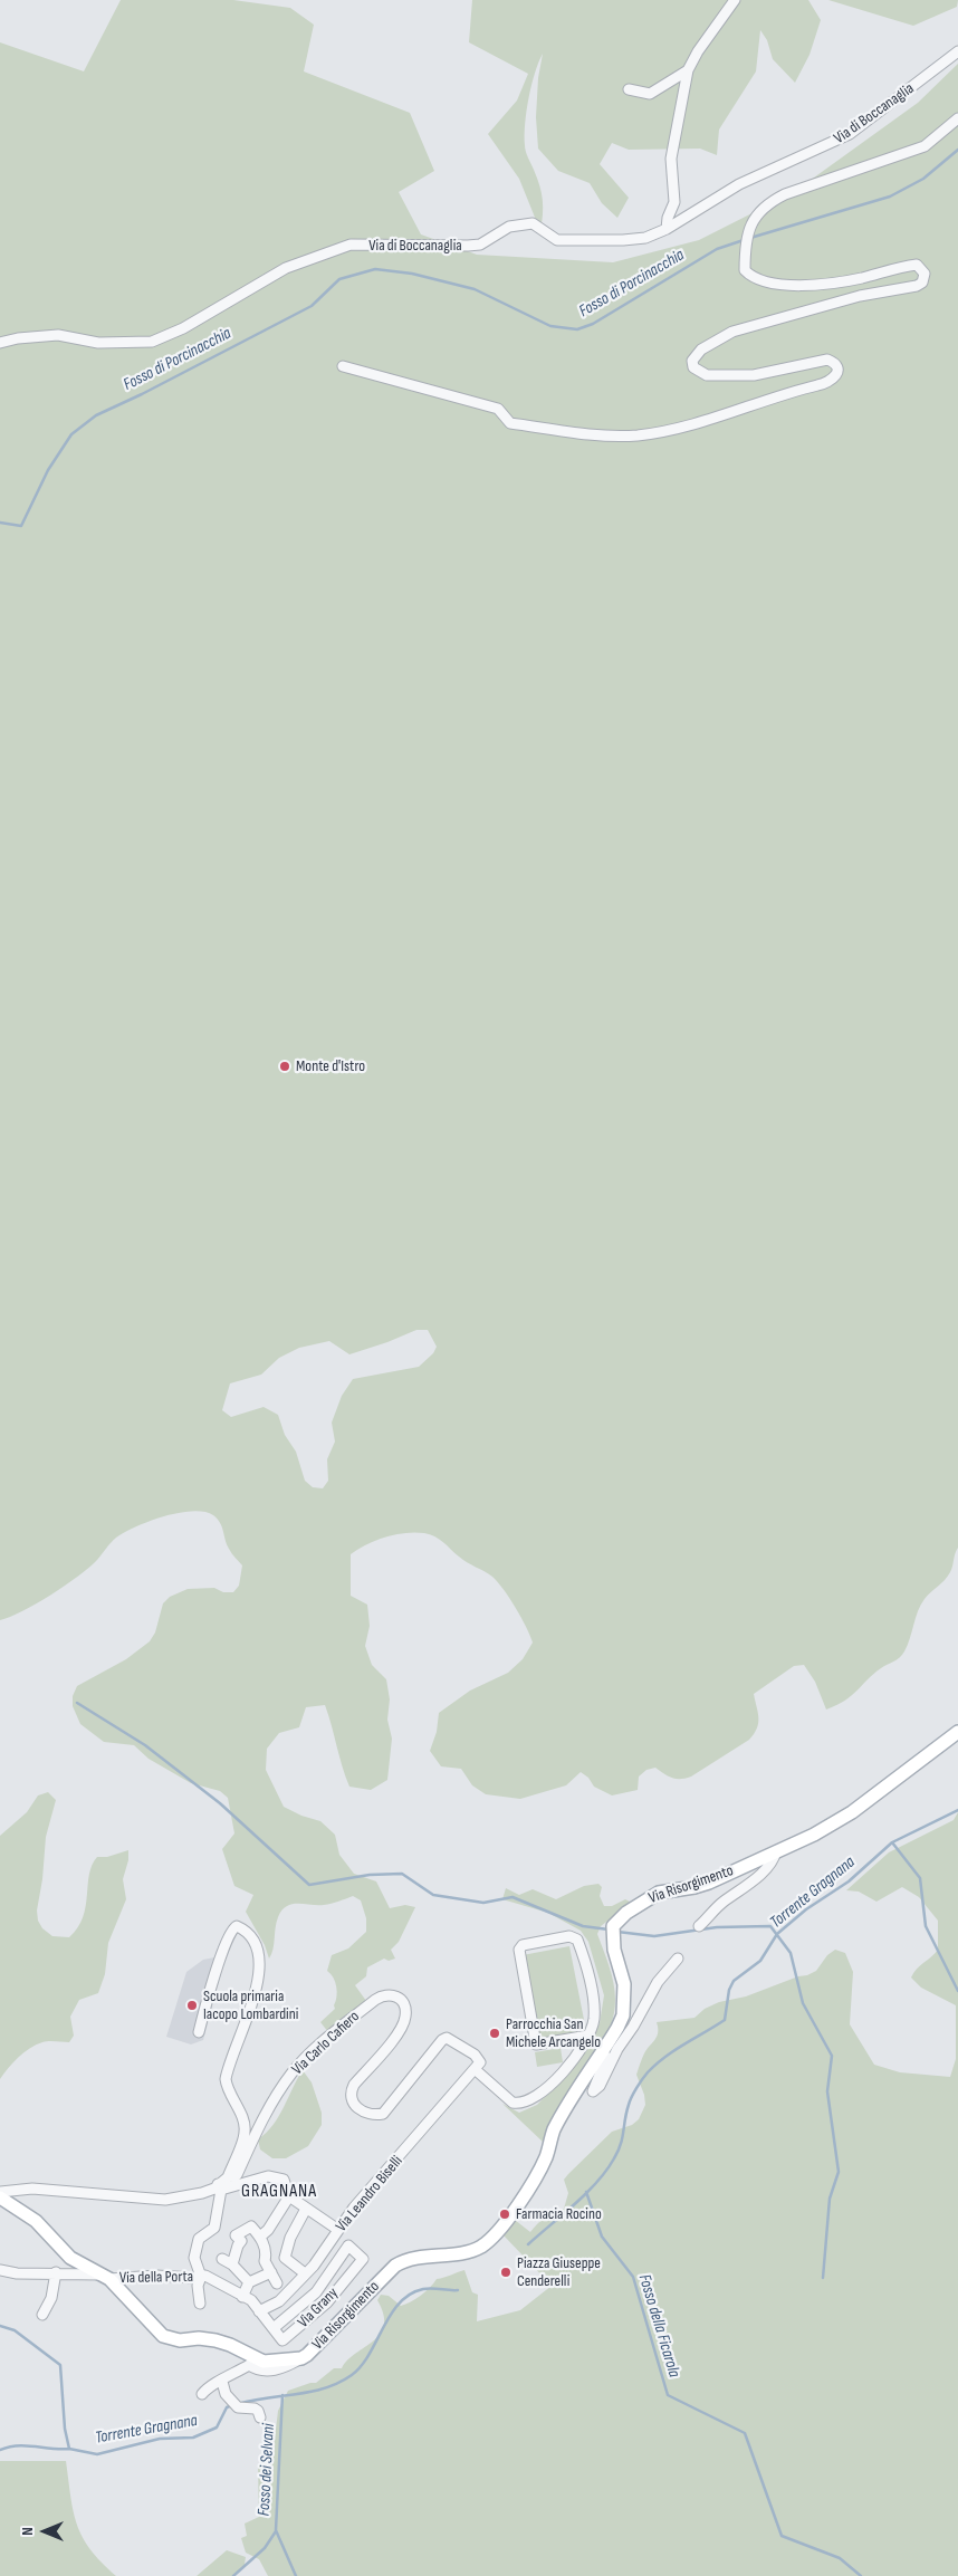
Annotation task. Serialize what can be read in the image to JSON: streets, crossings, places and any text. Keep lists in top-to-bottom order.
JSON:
{
  "streets": {
    "main road": ["Via Risorgimento"],
    "street": [
      "Via di Boccanaglia",
      "Via Carlo Cafiero",
      "Via Leandro Biselli",
      "Via della Porta",
      "Via Grany"
    ]
  },
  "crossings": [
    ["Via Risorgimento", "Via della Porta"],
    ["Via Carlo Cafiero", "Via Leandro Biselli"],
    ["Via Leandro Biselli", "Via della Porta"],
    ["Via Leandro Biselli", "Via Grany"],
    ["Via della Porta", "Via Grany"]
  ],
  "districts": ["GRAGNANA"],
  "water": [
    "Fosso di Porcinacchia",
    "Torrente Gragnana",
    "Fosso della Ficarola",
    "Fosso dei Selvani"
  ],
  "places": [
    "Monte d'Istro",
    "Scuola primaria Iacopo Lombardini",
    "Parrocchia San Michele Arcangelo",
    "Farmacia Rocino",
    "Piazza Giuseppe Cenderelli"
  ],
  "north": "left"
}
